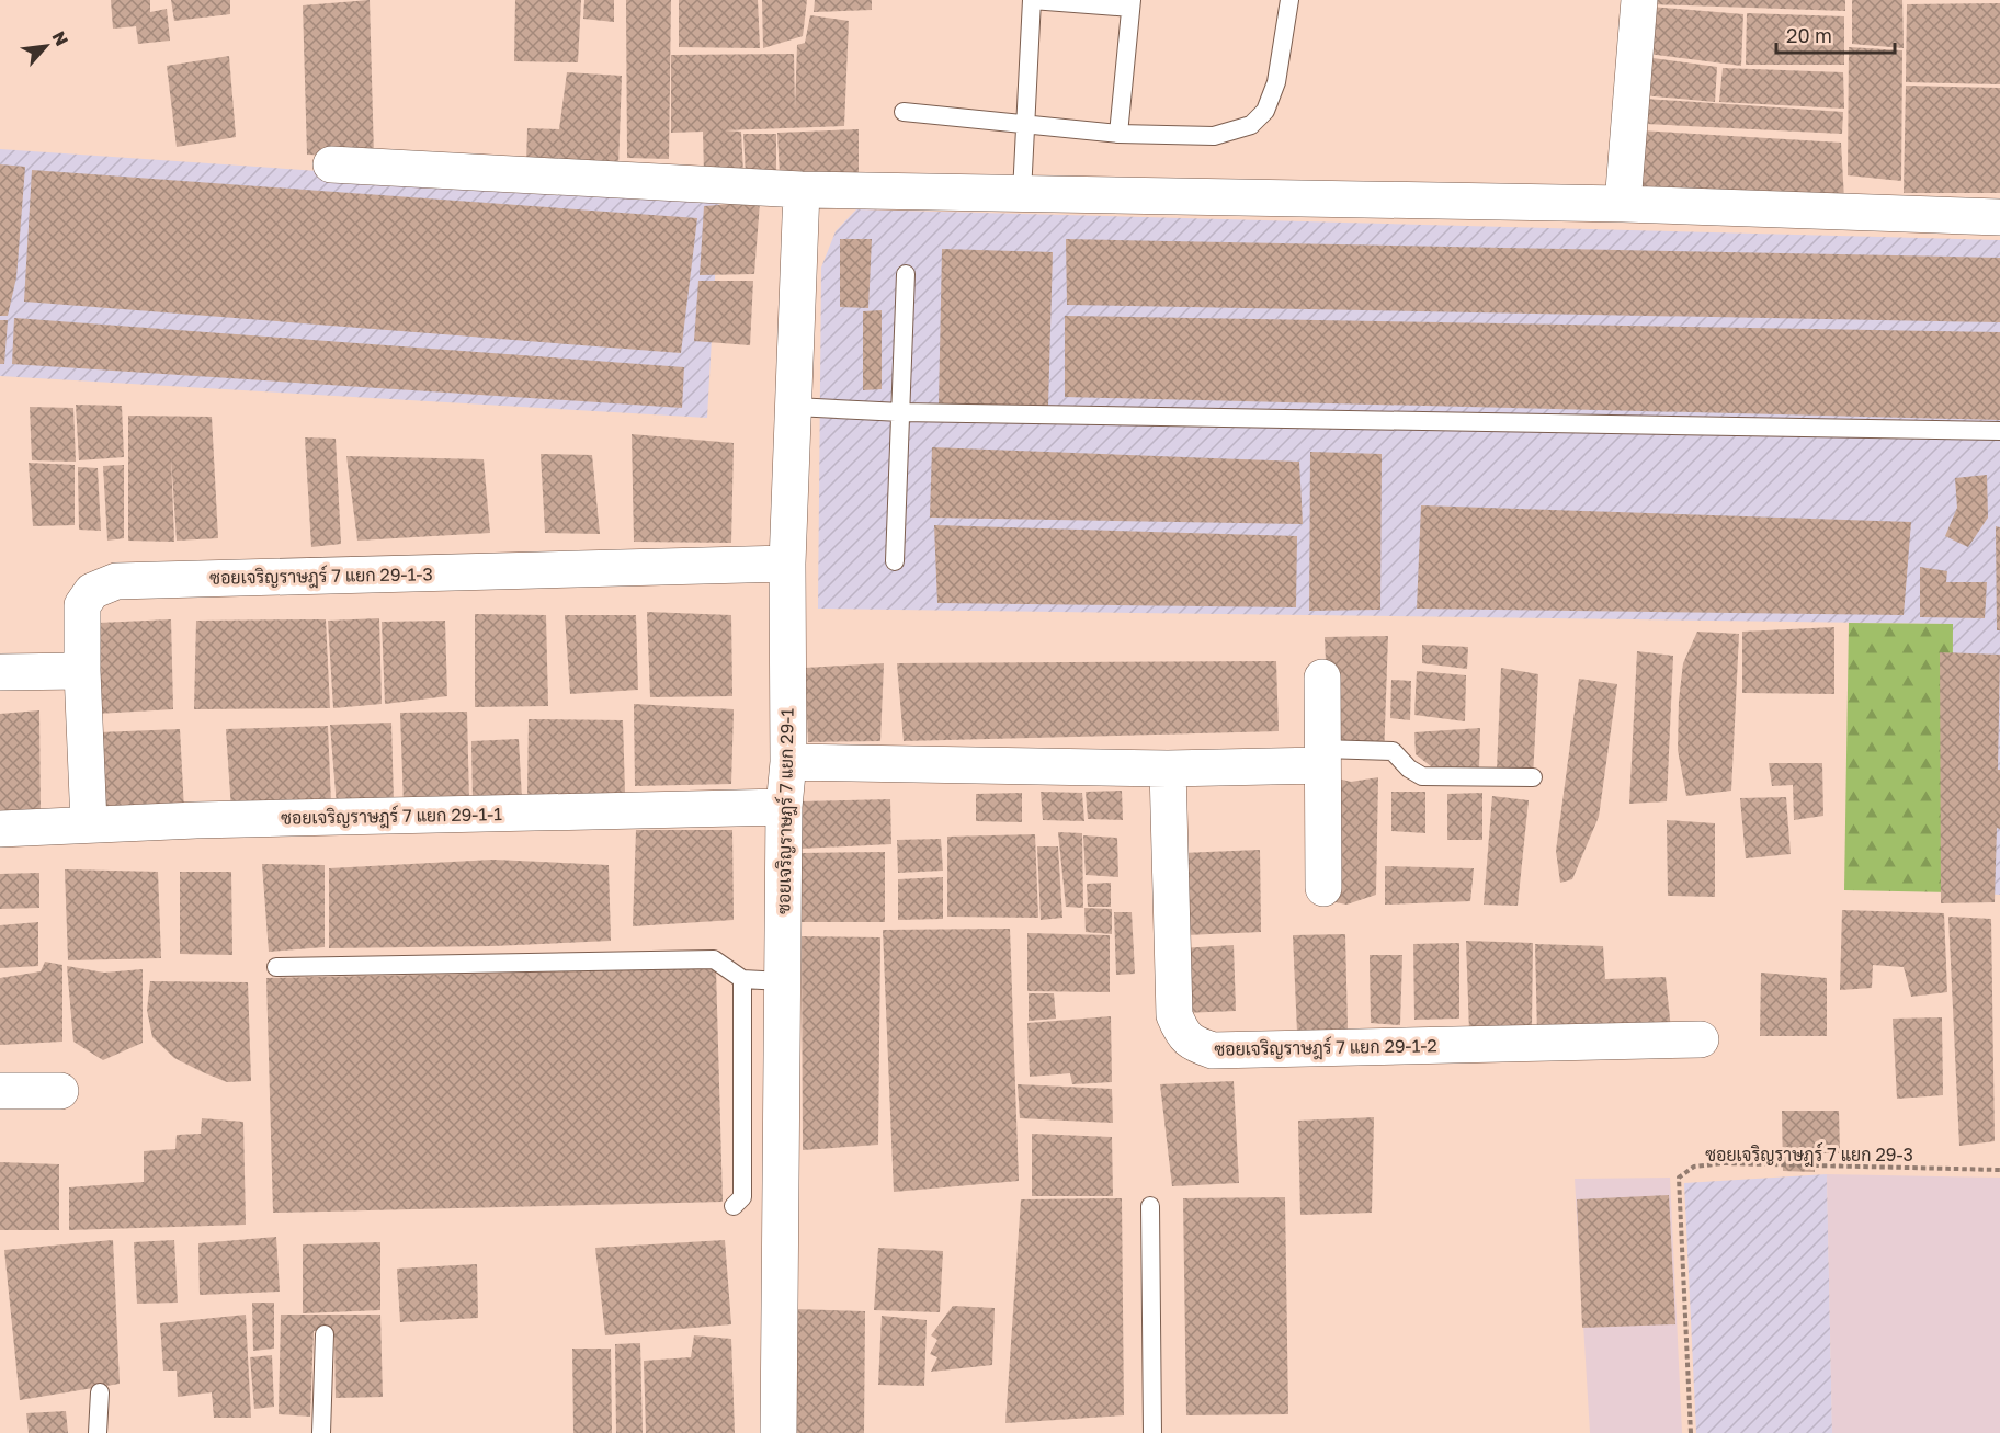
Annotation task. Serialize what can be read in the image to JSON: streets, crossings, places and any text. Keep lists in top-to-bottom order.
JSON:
{
  "streets": {
    "street": [
      "ซอยเจริญราษฎร์ 7 แยก 29-1-3",
      "ซอยเจริญราษฎร์ 7 แยก 29-1",
      "ซอยเจริญราษฎร์ 7 แยก 29-1-1",
      "ซอยเจริญราษฎร์ 7 แยก 29-1-2"
    ],
    "path": ["ซอยเจริญราษฎร์ 7 แยก 29-3"]
  },
  "crossings": [
    ["ซอยเจริญราษฎร์ 7 แยก 29-1-3", "ซอยเจริญราษฎร์ 7 แยก 29-1"],
    ["ซอยเจริญราษฎร์ 7 แยก 29-1-3", "ซอยเจริญราษฎร์ 7 แยก 29-1-1"],
    ["ซอยเจริญราษฎร์ 7 แยก 29-1", "ซอยเจริญราษฎร์ 7 แยก 29-1-1"]
  ],
  "scale_bar": "20 m",
  "north": "top right"
}
